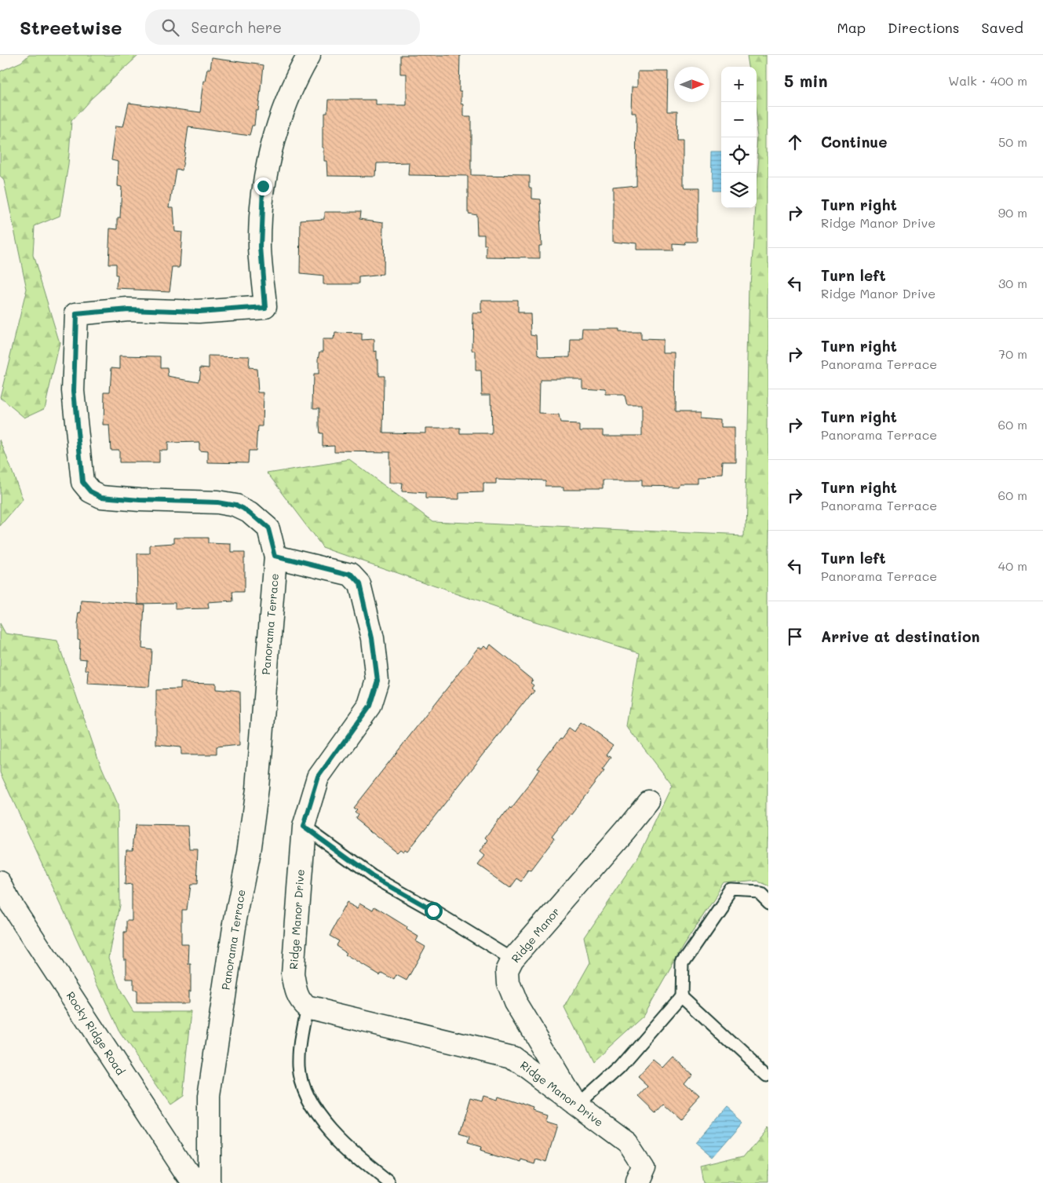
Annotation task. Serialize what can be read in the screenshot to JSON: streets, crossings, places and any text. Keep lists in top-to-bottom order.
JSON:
{
  "streets": {
    "street": [
      "Panorama Terrace",
      "Ridge Manor Drive",
      "Ridge Manor",
      "Rocky Ridge Road"
    ]
  },
  "crossings": [
    ["Panorama Terrace", "Ridge Manor Drive"],
    ["Ridge Manor Drive", "Ridge Manor"]
  ],
  "north": "right",
  "page": {
    "header": "Streetwise",
    "search": "Search here",
    "nav": ["Map", "Directions", "Saved"],
    "heading": ["5 min", "Walk · 400 m"],
    "map_buttons": ["+", "−"],
    "list": [
      ["Continue", "50 m"],
      ["Turn right", "Ridge Manor Drive", "90 m"],
      ["Turn left", "Ridge Manor Drive", "30 m"],
      ["Turn right", "Panorama Terrace", "70 m"],
      ["Turn right", "Panorama Terrace", "60 m"],
      ["Turn right", "Panorama Terrace", "60 m"],
      ["Turn left", "Panorama Terrace", "40 m"],
      "Arrive at destination"
    ]
  }
}
